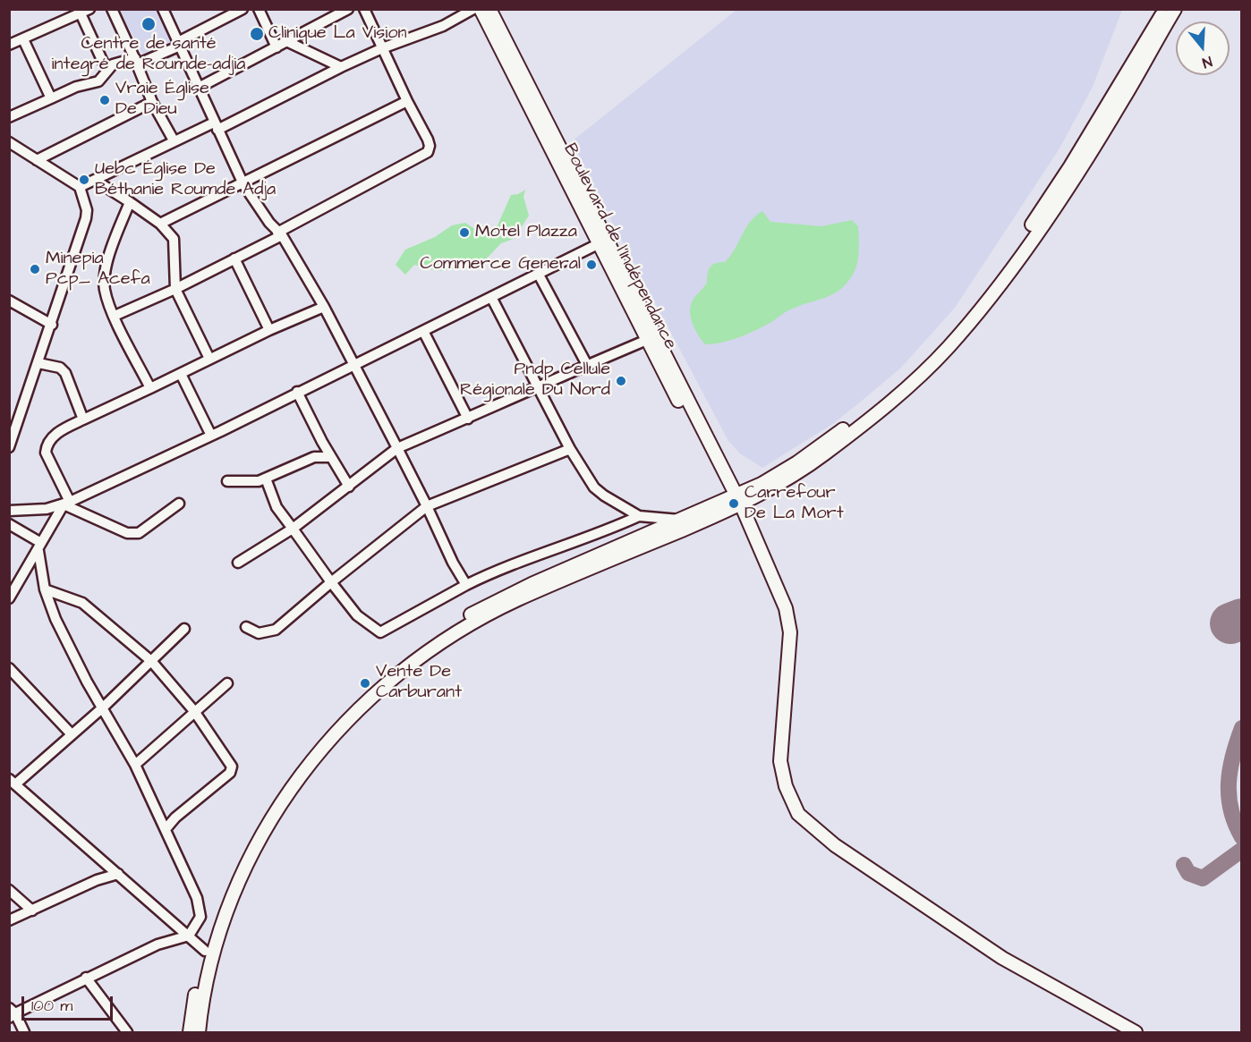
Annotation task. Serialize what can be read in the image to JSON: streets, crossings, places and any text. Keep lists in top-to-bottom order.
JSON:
{
  "streets": {
    "main road": ["Boulevard de l'Indépendance"]
  },
  "places": [
    "Centre de santé integré de Roumde-adjia",
    "Clinique La Vision",
    "Vraie Église De Dieu",
    "Uebc Église De Béthanie Roumde Adja",
    "Motel Plazza",
    "Commerce General",
    "Minepia Pcp_ Acefa",
    "Pndp Cellule Régionale Du Nord",
    "Carrefour De La Mort",
    "Vente De Carburant"
  ],
  "scale_bar": "100 m",
  "north": "bottom"
}
